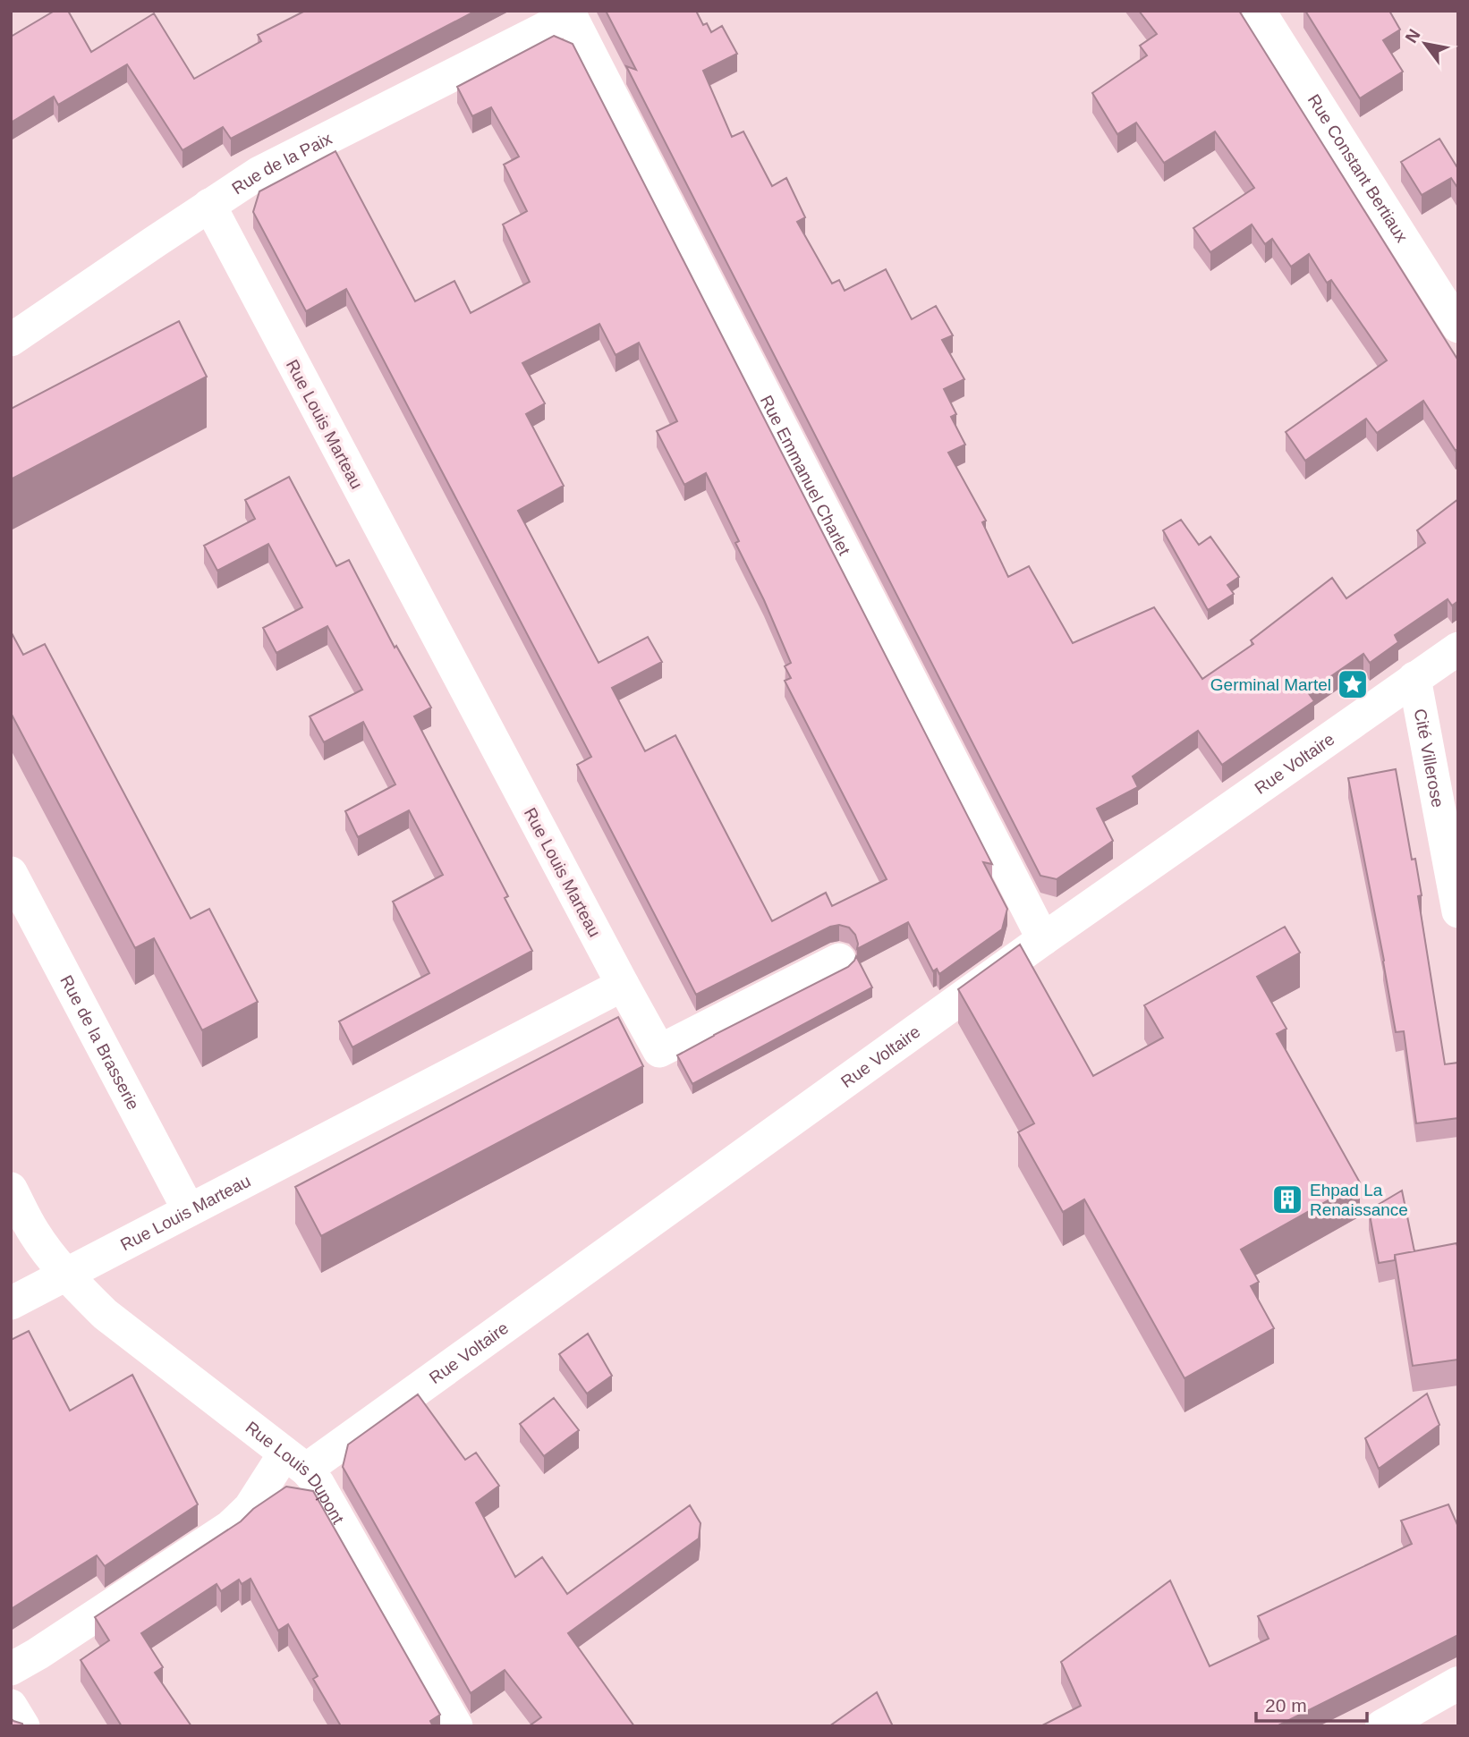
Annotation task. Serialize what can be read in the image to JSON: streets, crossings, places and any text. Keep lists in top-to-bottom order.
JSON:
{
  "streets": {
    "street": [
      "Rue de la Paix",
      "Rue Constant Bertiaux",
      "Rue Louis Marteau",
      "Rue Emmanuel Charlet",
      "Cité Villerose",
      "Rue Voltaire",
      "Rue de la Brasserie",
      "Rue Louis Dupont"
    ]
  },
  "crossings": [
    ["Rue de la Paix", "Rue Louis Marteau"],
    ["Rue de la Paix", "Rue Emmanuel Charlet"],
    ["Rue Louis Marteau", "Rue de la Brasserie"],
    ["Rue Louis Marteau", "Rue Louis Dupont"],
    ["Rue Emmanuel Charlet", "Rue Voltaire"],
    ["Cité Villerose", "Rue Voltaire"],
    ["Rue Voltaire", "Rue Louis Dupont"]
  ],
  "places": {
    "place": ["Germinal Martel"],
    "building": ["Ehpad La Renaissance"]
  },
  "scale_bar": "20 m",
  "north": "top left"
}
